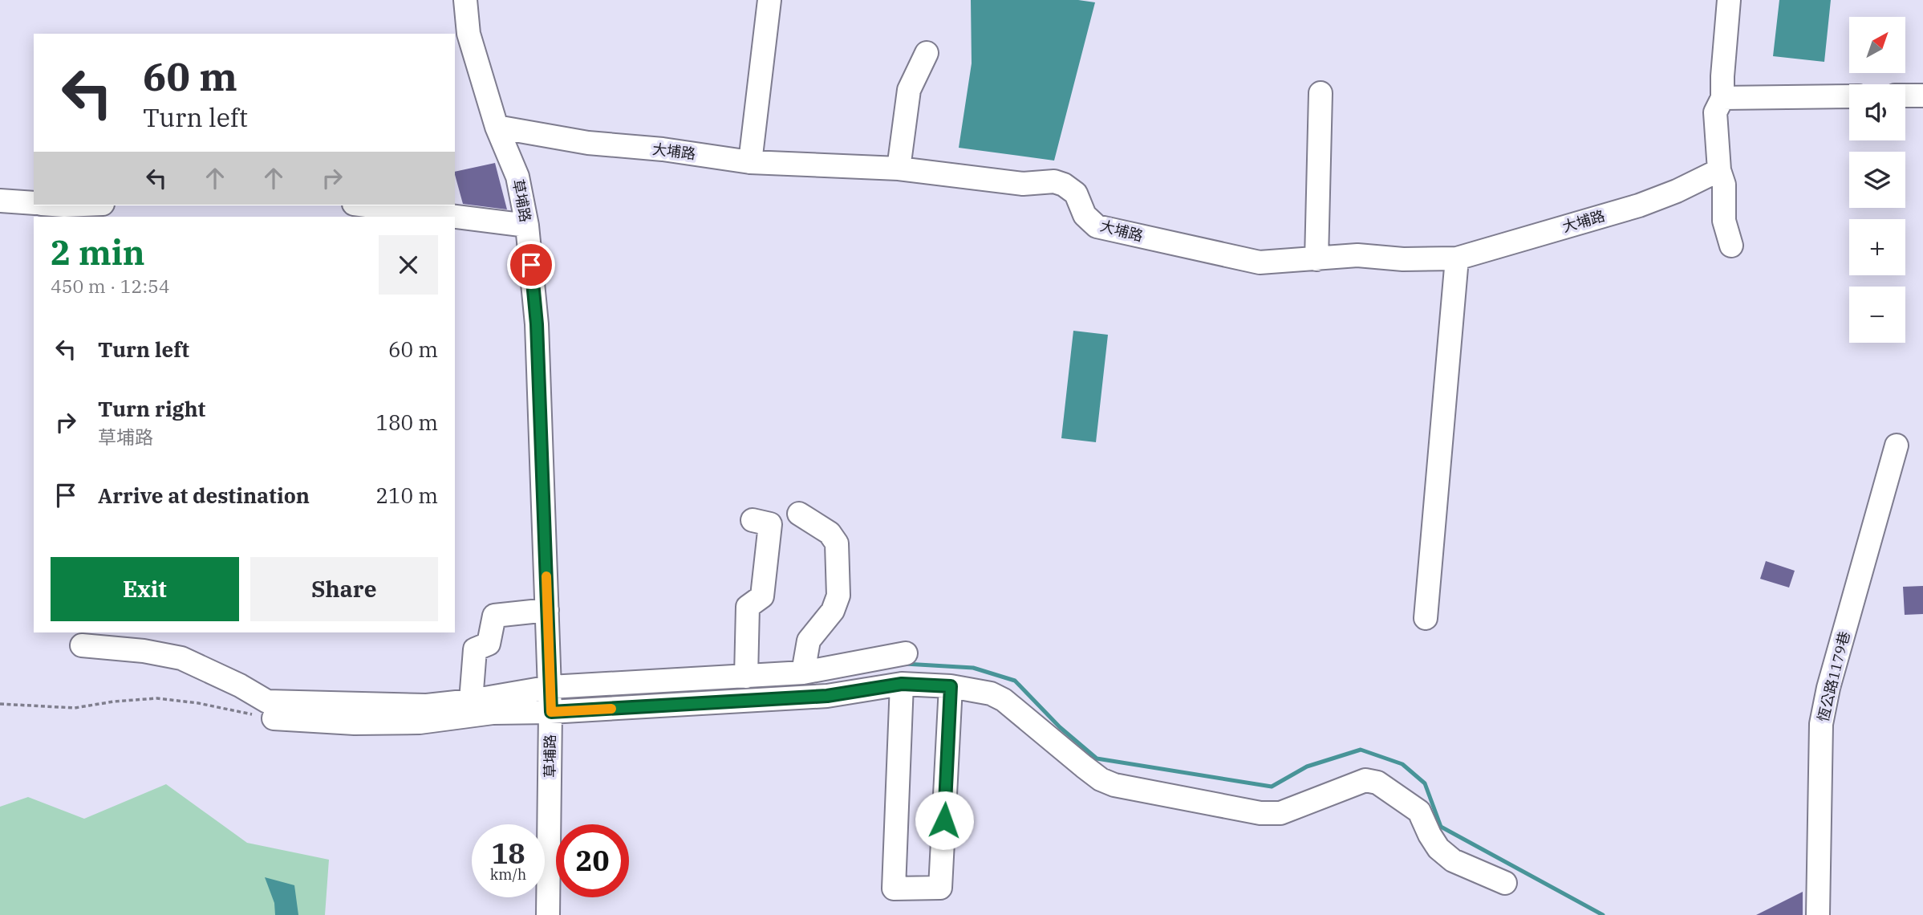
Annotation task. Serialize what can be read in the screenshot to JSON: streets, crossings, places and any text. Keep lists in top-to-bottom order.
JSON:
{
  "streets": {
    "street": ["大埔路", "草埔路", "恆公路1179巷"]
  },
  "crossings": [
    ["大埔路", "草埔路"]
  ],
  "north": "top right",
  "page": {
    "map_buttons": ["+", "−"],
    "turn": ["60 m", "Turn left"],
    "heading": ["2 min", "450 m · 12:54"],
    "list": [
      {
        "name": "Turn left",
        "value": "60 m"
      },
      {
        "name": "Turn right",
        "note": "草埔路",
        "value": "180 m"
      },
      {
        "name": "Arrive at destination",
        "value": "210 m"
      }
    ],
    "buttons": ["Exit", "Share"],
    "speed": "18 km/h",
    "limit": "20"
  }
}
